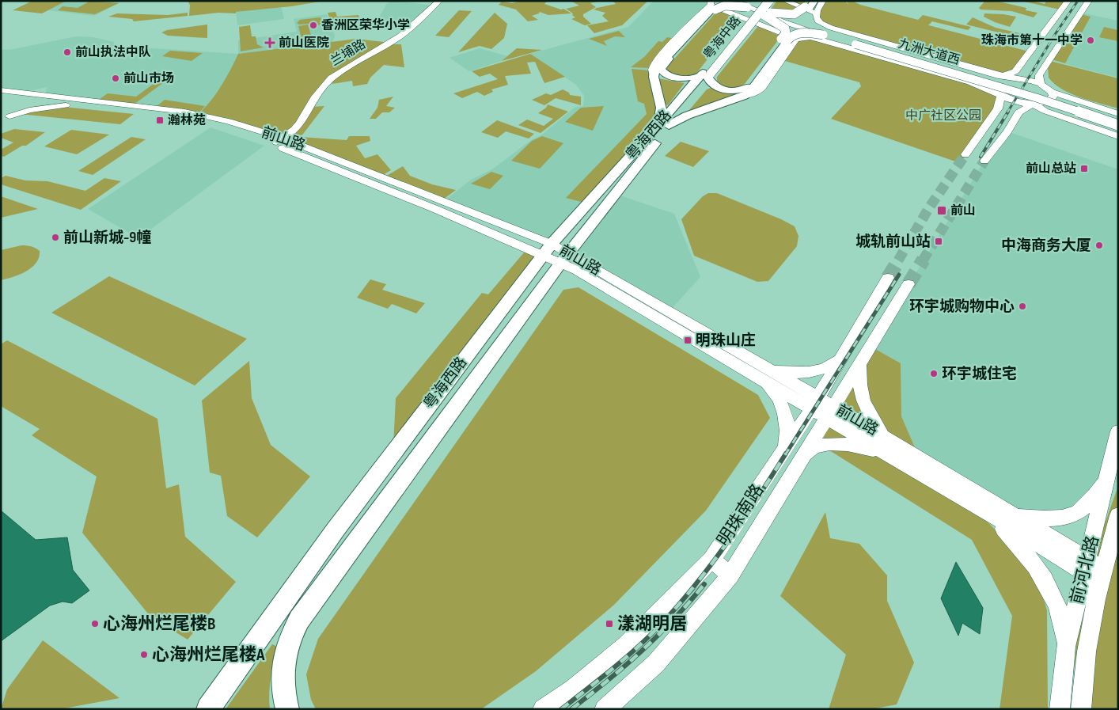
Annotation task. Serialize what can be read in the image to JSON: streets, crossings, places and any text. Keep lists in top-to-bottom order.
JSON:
{
  "streets": {
    "highway": ["粤海中路", "粤海西路"],
    "main road": [
      "九洲大道西",
      "兰埔路",
      "前山路",
      "明珠南路",
      "前河北路"
    ]
  },
  "crossings": [
    ["粤海中路", "粤海西路"],
    ["兰埔路", "前山路"],
    ["粤海西路", "前山路"],
    ["前山路", "明珠南路"],
    ["前山路", "前河北路"]
  ],
  "parks": ["中广社区公园"],
  "places": {
    "other": [
      "香洲区荣华小学",
      "珠海市第十一中学",
      "前山执法中队",
      "前山市场",
      "前山新城-9幢",
      "中海商务大厦",
      "环宇城购物中心",
      "环宇城住宅",
      "心海州烂尾楼B",
      "心海州烂尾楼A"
    ],
    "health": ["前山医院"],
    "transit": [
      "瀚林苑",
      "前山总站",
      "前山",
      "城轨前山站",
      "明珠山庄",
      "漾湖明居"
    ]
  }
}
